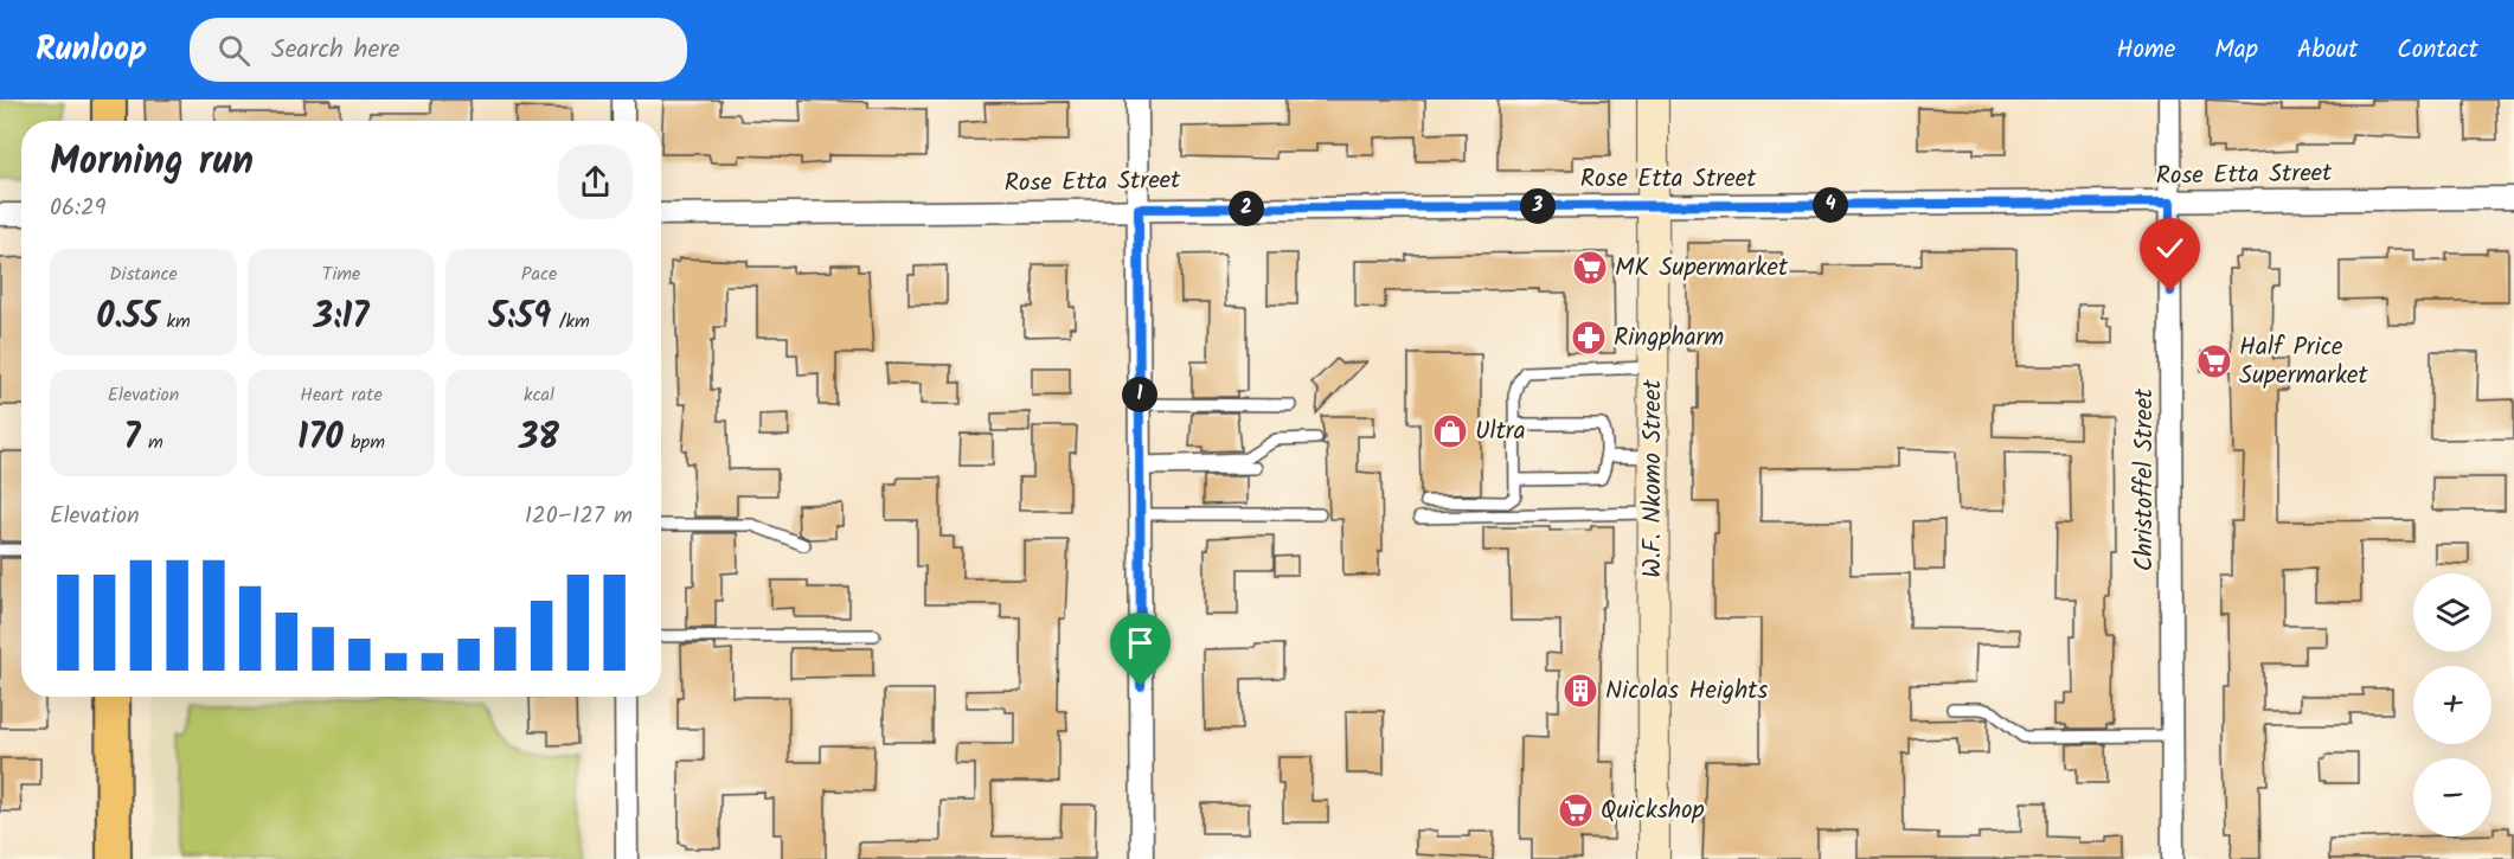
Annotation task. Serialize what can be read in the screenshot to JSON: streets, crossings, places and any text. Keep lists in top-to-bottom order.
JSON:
{
  "streets": {
    "main road": ["W.F. Nkomo Street"],
    "street": ["Rose Etta Street", "Christoffel Street"]
  },
  "crossings": [
    ["Rose Etta Street", "W.F. Nkomo Street"],
    ["Rose Etta Street", "Christoffel Street"]
  ],
  "places": {
    "supermarket": ["MK Supermarket", "Half Price Supermarket", "Quickshop"],
    "pharmacy": ["Ringpharm"],
    "shop": ["Ultra"],
    "building": ["Nicolas Heights"]
  },
  "page": {
    "header": "Runloop",
    "search": "Search here",
    "nav": [
      "Home",
      "Map",
      "About",
      "Contact"
    ],
    "heading": ["Morning run", "06:29"],
    "pins": [
      "4",
      "3",
      "2",
      "1"
    ],
    "stats": [
      ["Distance", "0.55 km"],
      ["Time", "3:17"],
      ["Pace", "5:59 /km"],
      ["Elevation", "7 m"],
      ["Heart rate", "170 bpm"],
      ["kcal", "38"]
    ],
    "chart": ["Elevation", "120–127 m"],
    "map_buttons": ["+", "−"]
  }
}
